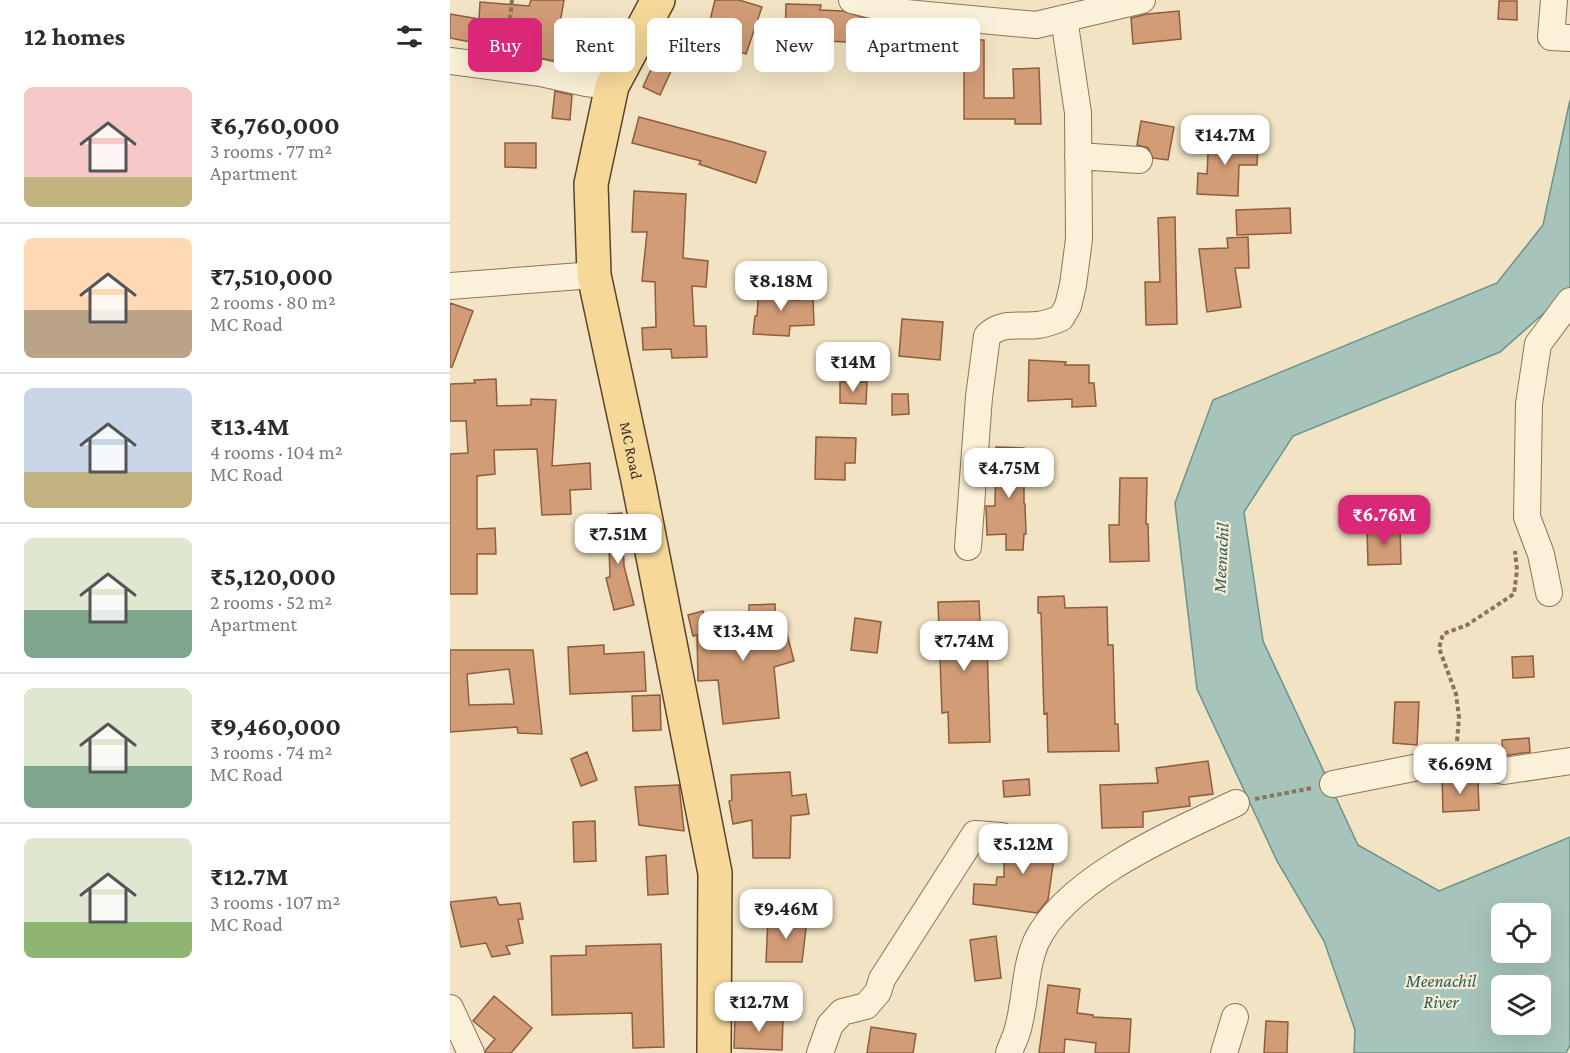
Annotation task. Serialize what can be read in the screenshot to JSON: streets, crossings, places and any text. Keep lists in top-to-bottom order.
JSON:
{
  "streets": {
    "main road": ["MC Road"]
  },
  "water": ["Meenachil", "Meenachil River"],
  "page": {
    "heading": "12 homes",
    "chip": [
      "Buy",
      "Rent",
      "Filters",
      "New",
      "Apartment"
    ],
    "list": [
      {
        "name": "₹6,760,000",
        "note": "3 rooms · 77 m² · Apartment"
      },
      {
        "name": "₹7,510,000",
        "note": "2 rooms · 80 m² · MC Road"
      },
      {
        "name": "₹13.4M",
        "note": "4 rooms · 104 m² · MC Road"
      },
      {
        "name": "₹5,120,000",
        "note": "2 rooms · 52 m² · Apartment"
      },
      {
        "name": "₹9,460,000",
        "note": "3 rooms · 74 m² · MC Road"
      },
      {
        "name": "₹12.7M",
        "note": "3 rooms · 107 m² · MC Road"
      }
    ],
    "price": [
      "₹14.7M",
      "₹8.18M",
      "₹14M",
      "₹4.75M",
      "₹6.76M",
      "₹7.51M",
      "₹13.4M",
      "₹7.74M",
      "₹6.69M",
      "₹5.12M",
      "₹9.46M",
      "₹12.7M"
    ]
  }
}
